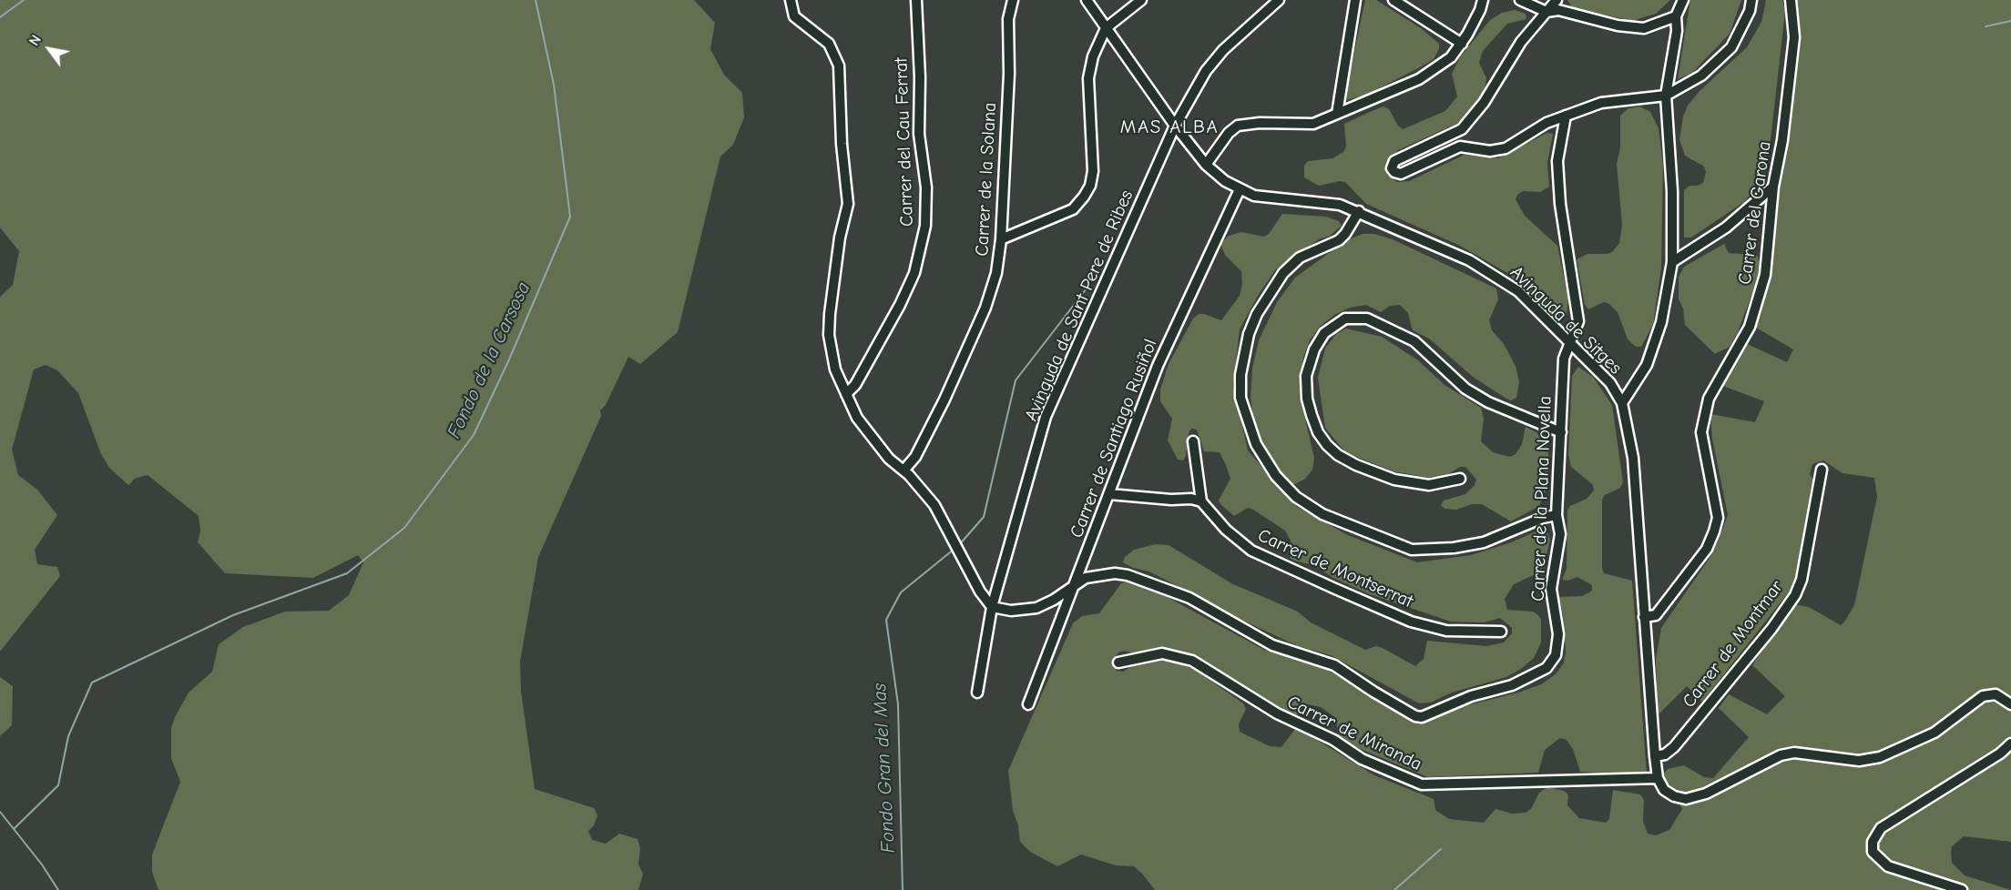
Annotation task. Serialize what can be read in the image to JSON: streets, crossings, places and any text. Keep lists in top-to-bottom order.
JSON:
{
  "streets": {
    "street": [
      "Carrer del Cau Ferrat",
      "Carrer de la Solana",
      "Carrer del Garona",
      "Avinguda de Sant Pere de Ribes",
      "Avinguda de Sitges",
      "Carrer de Santiago Rusiñol",
      "Carrer de la Plana Novella",
      "Carrer de Montserrat",
      "Carrer de Montmar",
      "Carrer de Miranda"
    ]
  },
  "crossings": [
    ["Carrer del Garona", "Avinguda de Sitges"],
    ["Avinguda de Sant Pere de Ribes", "Avinguda de Sitges"],
    ["Avinguda de Sant Pere de Ribes", "Carrer de la Plana Novella"],
    ["Avinguda de Sitges", "Carrer de Santiago Rusiñol"],
    ["Avinguda de Sitges", "Carrer de la Plana Novella"],
    ["Avinguda de Sitges", "Carrer de Montmar"],
    ["Avinguda de Sitges", "Carrer de Miranda"],
    ["Carrer de Santiago Rusiñol", "Carrer de la Plana Novella"]
  ],
  "districts": ["MAS ALBA"],
  "water": ["Fondo de la Carsosa", "Fondo Gran del Mas"],
  "north": "top left"
}
